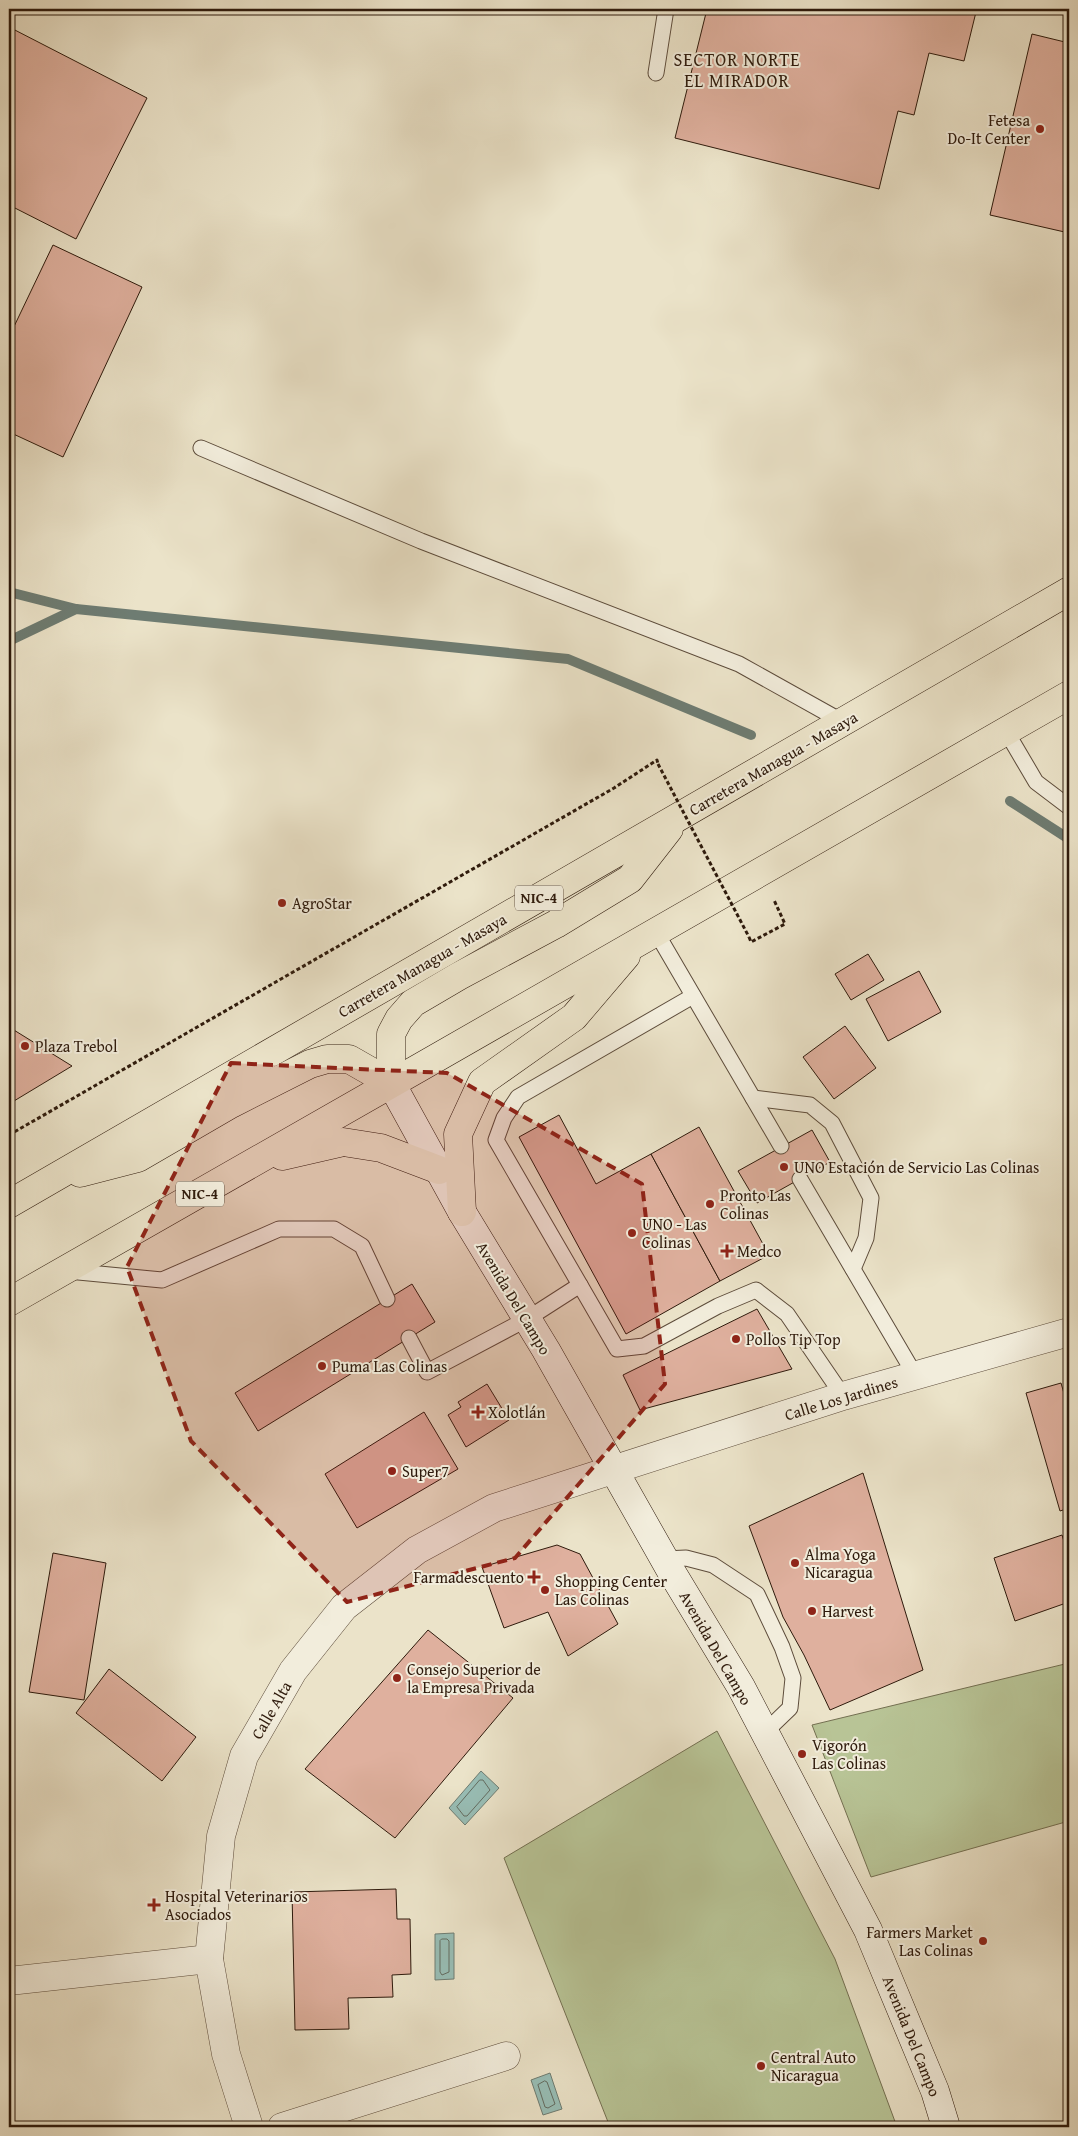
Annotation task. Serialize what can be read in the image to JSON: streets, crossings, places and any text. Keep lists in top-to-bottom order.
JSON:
{
  "streets": {
    "highway": ["Carretera Managua - Masaya", "NIC-4"],
    "street": ["Avenida Del Campo", "Calle Los Jardines", "Calle Alta"]
  },
  "crossings": [
    ["NIC-4", "Avenida Del Campo"],
    ["Avenida Del Campo", "Calle Los Jardines"],
    ["Avenida Del Campo", "Calle Alta"],
    ["Calle Los Jardines", "Calle Alta"]
  ],
  "districts": ["SECTOR NORTE EL MIRADOR"],
  "places": {
    "other": [
      "Fetesa Do-It Center",
      "AgroStar",
      "Plaza Trebol",
      "UNO Estación de Servicio Las Colinas",
      "Pronto Las Colinas",
      "UNO - Las Colinas",
      "Pollos Tip Top",
      "Puma Las Colinas",
      "Super7",
      "Alma Yoga Nicaragua",
      "Shopping Center Las Colinas",
      "Harvest",
      "Consejo Superior de la Empresa Privada",
      "Vigorón Las Colinas",
      "Farmers Market Las Colinas",
      "Central Auto Nicaragua"
    ],
    "health": [
      "Medco",
      "Xolotlán",
      "Farmadescuento",
      "Hospital Veterinarios Asociados"
    ]
  }
}
